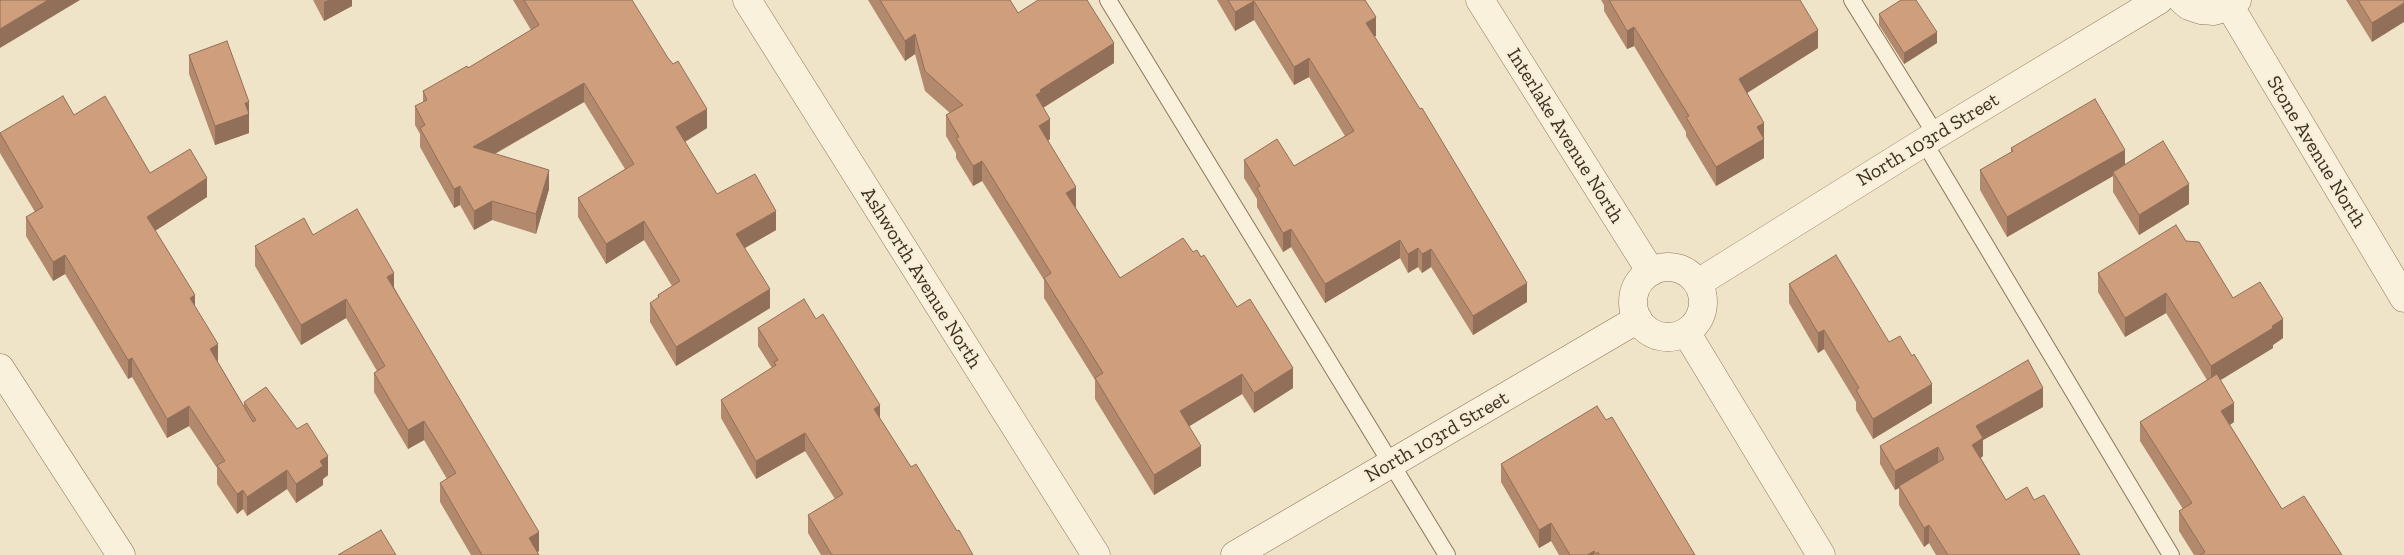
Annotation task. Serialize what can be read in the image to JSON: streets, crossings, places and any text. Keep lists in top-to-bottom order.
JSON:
{
  "streets": {
    "street": [
      "Interlake Avenue North",
      "North 103rd Street",
      "Stone Avenue North",
      "Ashworth Avenue North"
    ]
  },
  "crossings": [
    ["Interlake Avenue North", "North 103rd Street"]
  ]
}
